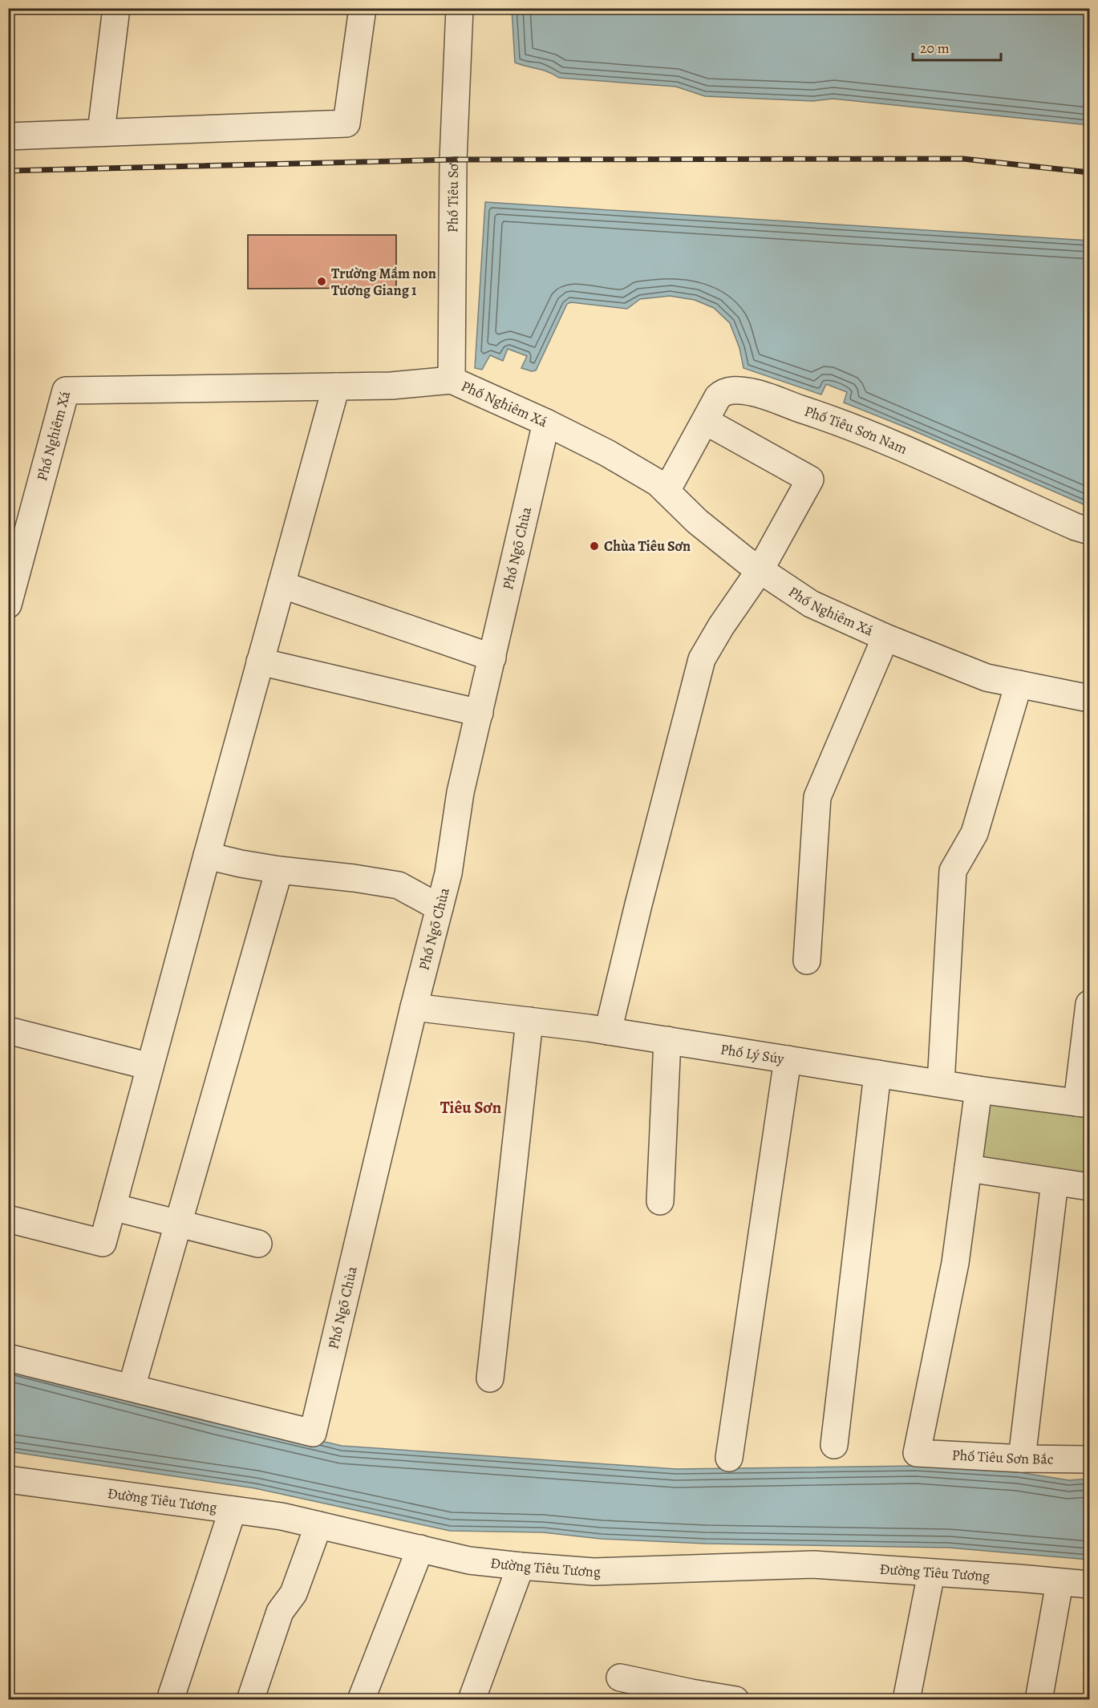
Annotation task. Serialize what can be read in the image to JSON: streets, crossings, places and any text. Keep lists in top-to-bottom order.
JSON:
{
  "streets": {
    "street": [
      "Phố Tiêu Sơn",
      "Phố Nghiêm Xá",
      "Phố Tiêu Sơn Nam",
      "Phố Ngõ Chùa",
      "Phố Lý Súy",
      "Phố Tiêu Sơn Bắc",
      "Đường Tiêu Tương"
    ]
  },
  "crossings": [
    ["Phố Tiêu Sơn", "Phố Nghiêm Xá"],
    ["Phố Nghiêm Xá", "Phố Tiêu Sơn Nam"],
    ["Phố Nghiêm Xá", "Phố Ngõ Chùa"],
    ["Phố Ngõ Chùa", "Phố Lý Súy"]
  ],
  "districts": ["Tiêu Sơn"],
  "places": ["Trường Mầm non Tương Giang 1", "Chùa Tiêu Sơn"],
  "scale_bar": "20 m"
}
